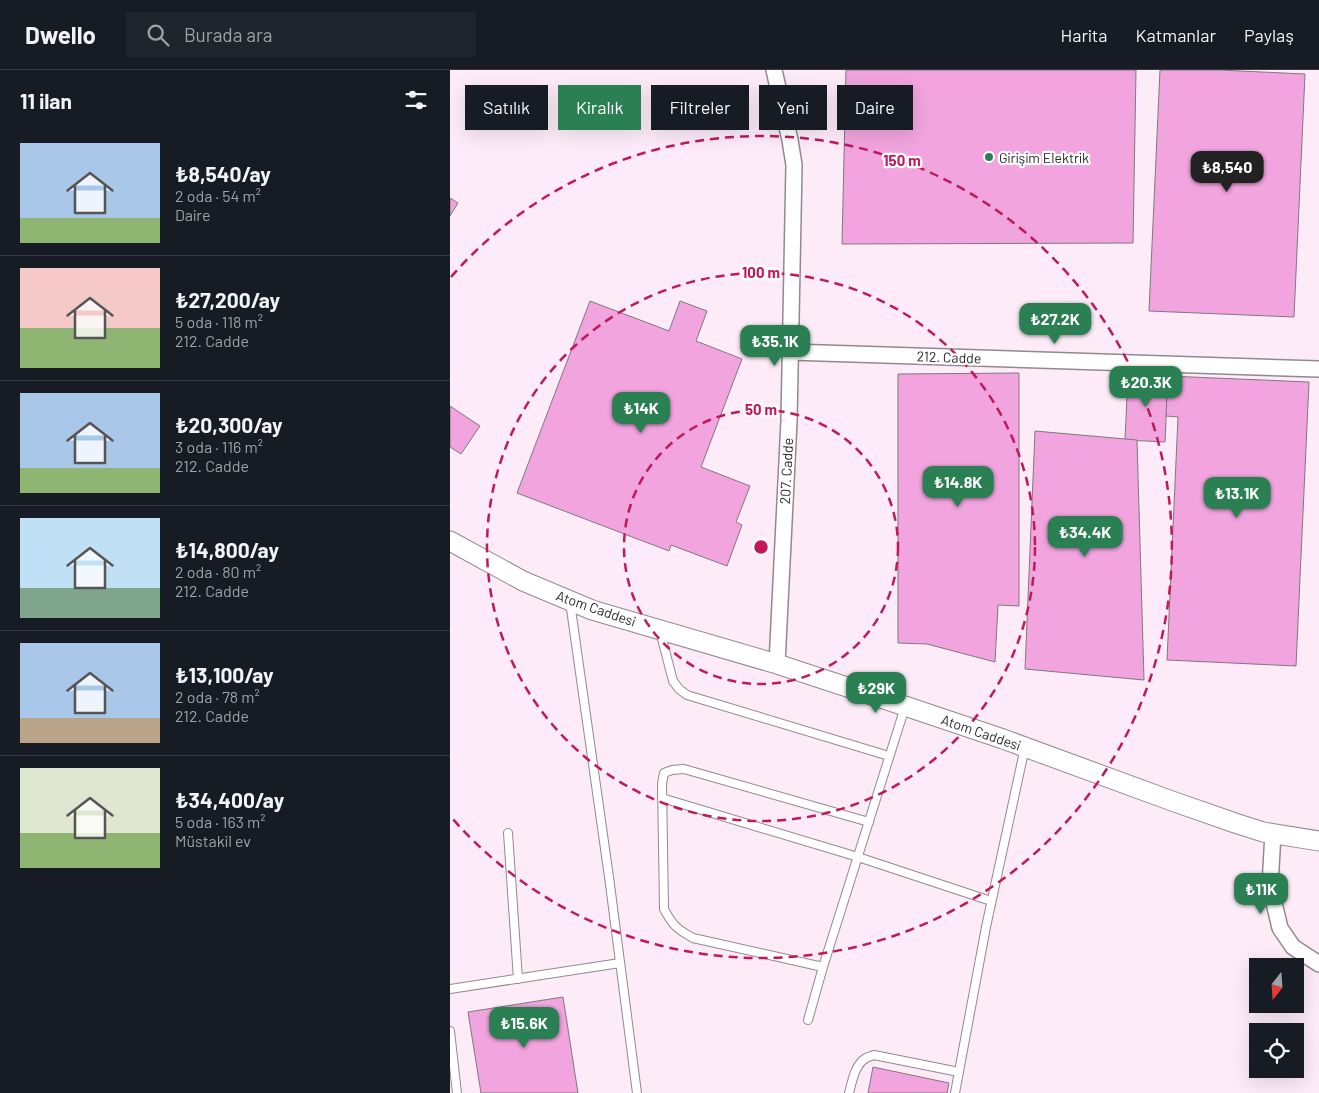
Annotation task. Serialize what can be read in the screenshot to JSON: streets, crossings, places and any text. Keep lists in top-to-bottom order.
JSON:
{
  "streets": {
    "street": ["212. Cadde", "207. Cadde", "Atom Caddesi"]
  },
  "crossings": [
    ["212. Cadde", "207. Cadde"],
    ["207. Cadde", "Atom Caddesi"]
  ],
  "places": ["Girişim Elektrik"],
  "north": "bottom",
  "page": {
    "header": "Dwello",
    "search": "Burada ara",
    "nav": ["Harita", "Katmanlar", "Paylaş"],
    "heading": "11 ilan",
    "chip": [
      "Satılık",
      "Kiralık",
      "Filtreler",
      "Yeni",
      "Daire"
    ],
    "list": [
      {
        "name": "₺8,540/ay",
        "note": "2 oda · 54 m² · Daire"
      },
      {
        "name": "₺27,200/ay",
        "note": "5 oda · 118 m² · 212. Cadde"
      },
      {
        "name": "₺20,300/ay",
        "note": "3 oda · 116 m² · 212. Cadde"
      },
      {
        "name": "₺14,800/ay",
        "note": "2 oda · 80 m² · 212. Cadde"
      },
      {
        "name": "₺13,100/ay",
        "note": "2 oda · 78 m² · 212. Cadde"
      },
      {
        "name": "₺34,400/ay",
        "note": "5 oda · 163 m² · Müstakil ev"
      }
    ],
    "price": [
      "₺8,540",
      "₺27.2K",
      "₺35.1K",
      "₺20.3K",
      "₺14K",
      "₺14.8K",
      "₺13.1K",
      "₺34.4K",
      "₺29K",
      "₺11K",
      "₺15.6K"
    ]
  },
  "rings": ["150 m", "100 m", "50 m"]
}
